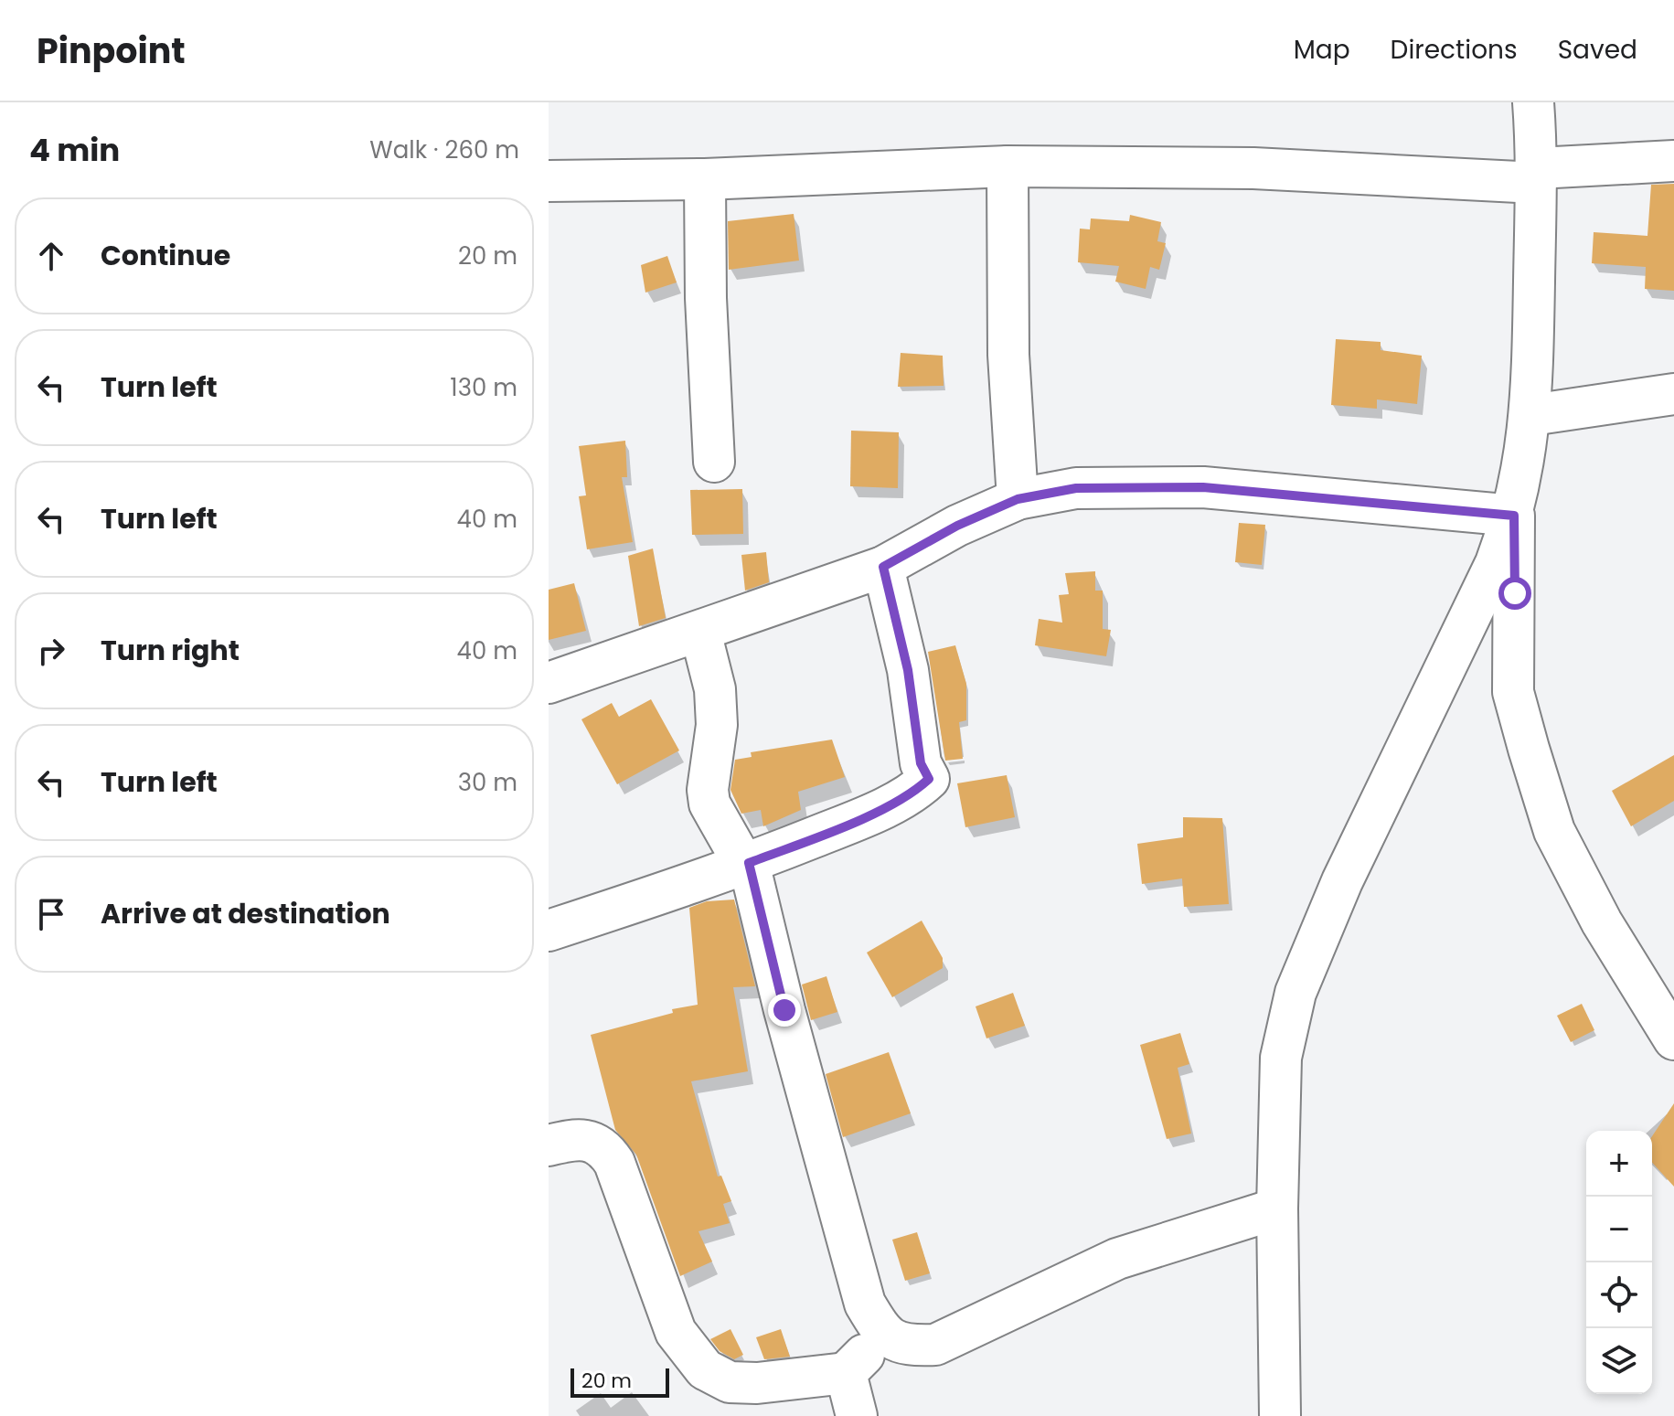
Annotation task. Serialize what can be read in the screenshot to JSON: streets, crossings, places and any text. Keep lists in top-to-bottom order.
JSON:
{
  "scale_bar": "20 m",
  "page": {
    "header": "Pinpoint",
    "nav": ["Map", "Directions", "Saved"],
    "heading": ["4 min", "Walk · 260 m"],
    "list": [
      ["Continue", "20 m"],
      ["Turn left", "130 m"],
      ["Turn left", "40 m"],
      ["Turn right", "40 m"],
      ["Turn left", "30 m"],
      "Arrive at destination"
    ],
    "map_buttons": ["+", "−"],
    "scale": "20 m"
  }
}
